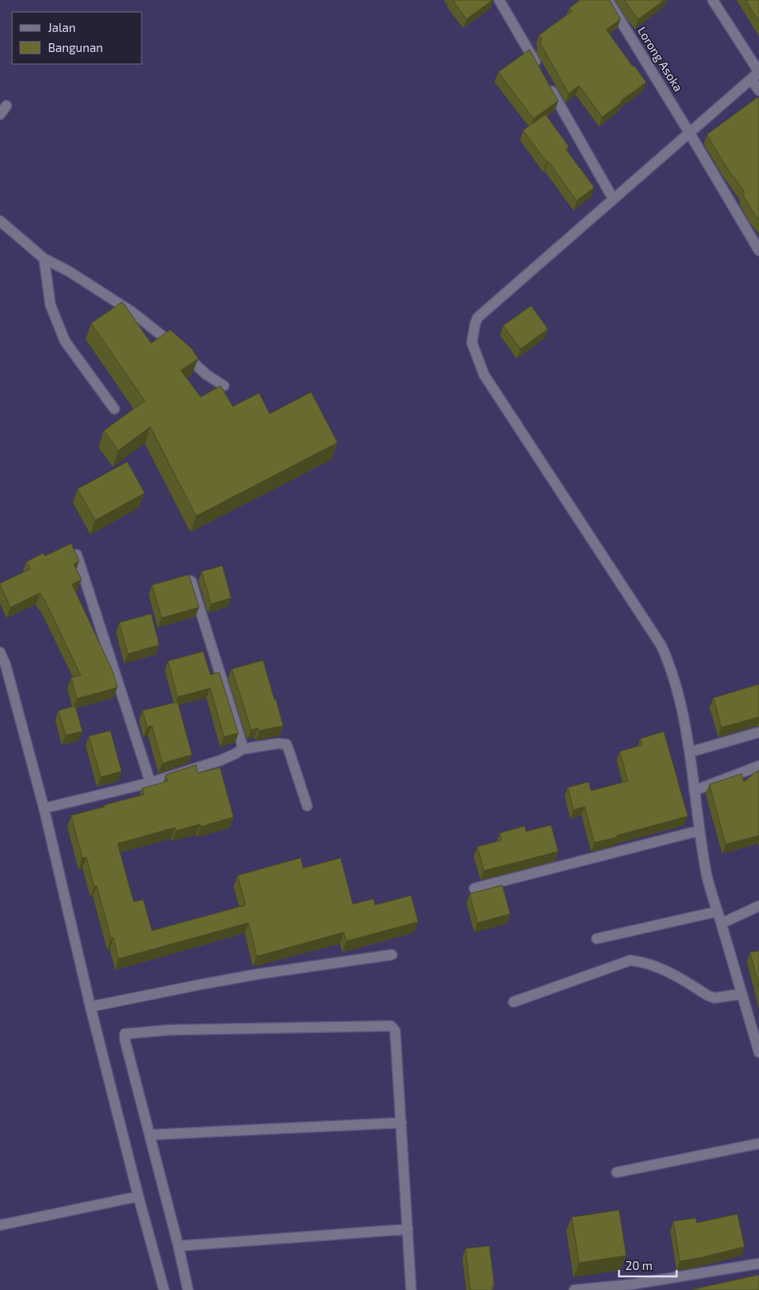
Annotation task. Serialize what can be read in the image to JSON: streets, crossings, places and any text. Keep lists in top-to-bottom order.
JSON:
{
  "streets": {
    "street": ["Lorong Asoka"]
  },
  "legend": ["Jalan", "Bangunan"],
  "scale_bar": "20 m"
}
